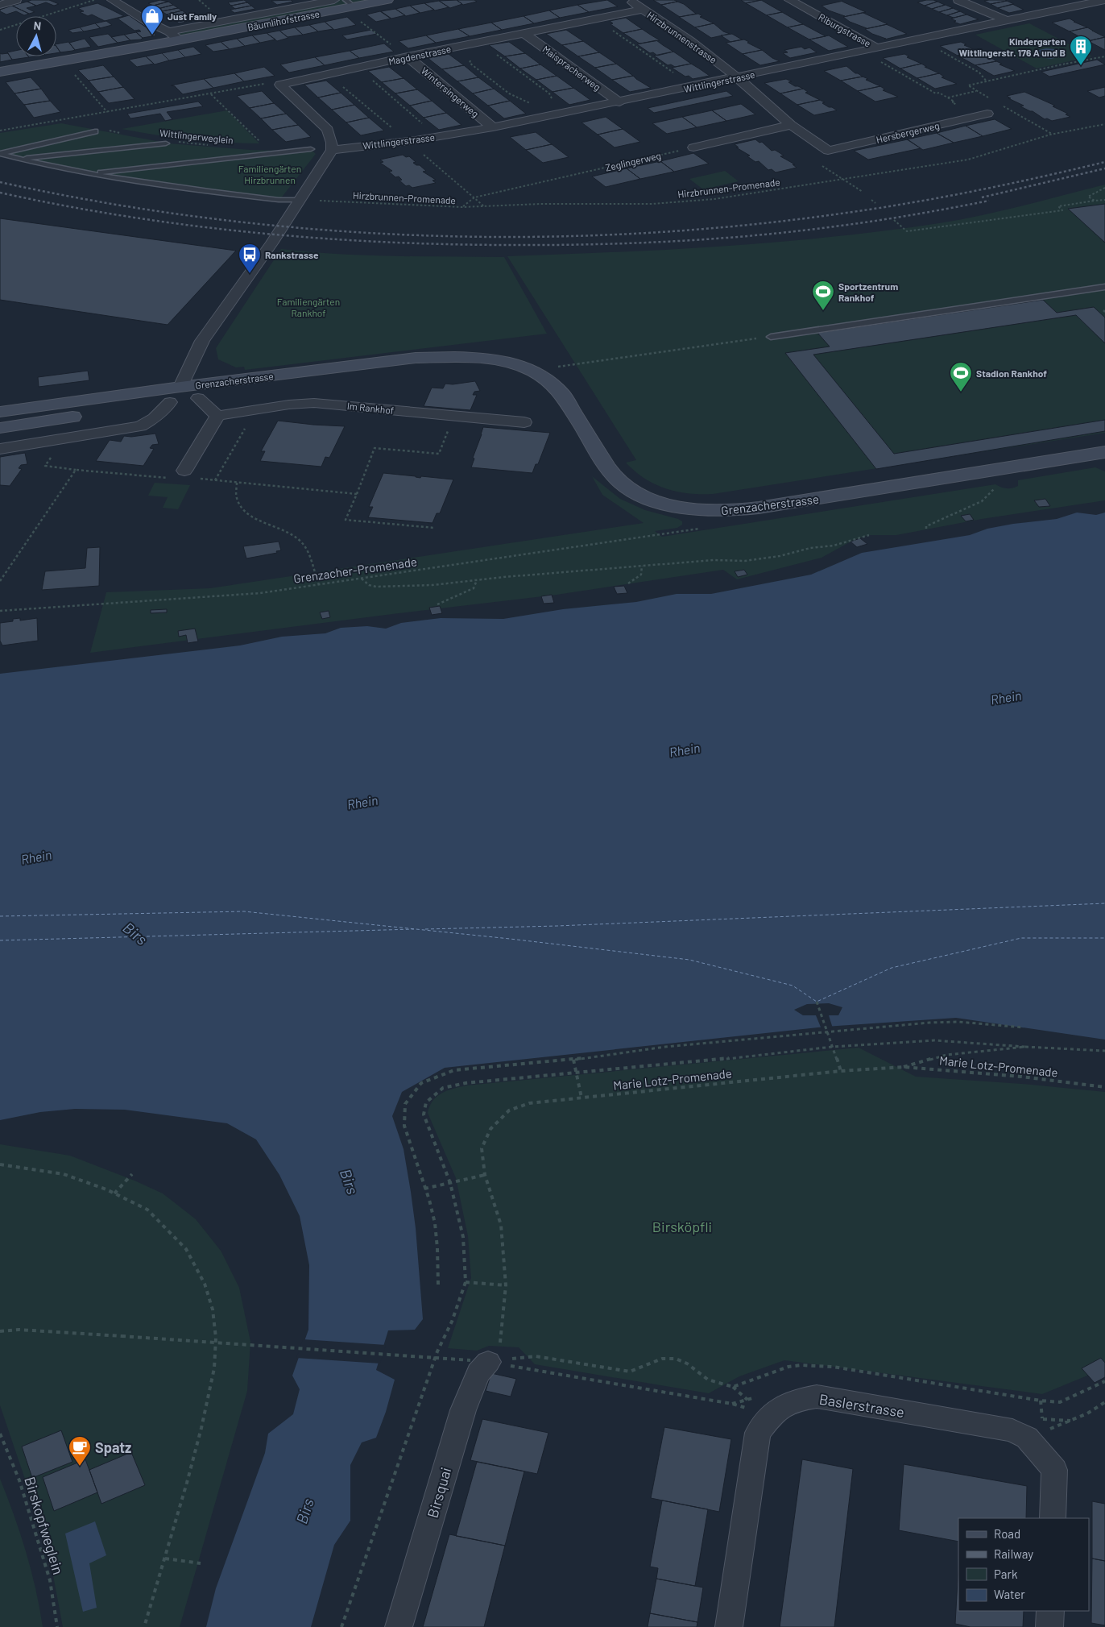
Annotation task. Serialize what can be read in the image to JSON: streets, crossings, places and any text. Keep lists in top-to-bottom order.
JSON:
{
  "streets": {
    "main road": ["Bäumlihofstrasse", "Grenzacherstrasse"],
    "street": [
      "Riburgstrasse",
      "Hirzbrunnenstrasse",
      "Magdenstrasse",
      "Maispracherweg",
      "Wittlingerstrasse",
      "Wintersingerweg",
      "Hersbergerweg",
      "Im Rankhof",
      "Baslerstrasse",
      "Birsquai"
    ],
    "path": [
      "Wittlingerweglein",
      "Zeglingerweg",
      "Hirzbrunnen-Promenade",
      "Grenzacher-Promenade",
      "Marie Lotz-Promenade",
      "Birskopfweglein"
    ]
  },
  "crossings": [
    ["Riburgstrasse", "Wittlingerstrasse"],
    ["Hirzbrunnenstrasse", "Magdenstrasse"],
    ["Hirzbrunnenstrasse", "Wittlingerstrasse"],
    ["Hirzbrunnenstrasse", "Hersbergerweg"],
    ["Magdenstrasse", "Maispracherweg"],
    ["Magdenstrasse", "Wintersingerweg"],
    ["Maispracherweg", "Wittlingerstrasse"],
    ["Wittlingerstrasse", "Wintersingerweg"],
    ["Marie Lotz-Promenade", "Birsquai"]
  ],
  "water": ["Rhein", "Birs"],
  "parks": ["Familiengärten Hirzbrunnen", "Familiengärten Rankhof", "Birsköpfli"],
  "places": {
    "shop": ["Just Family"],
    "building": ["Kindergarten Wittlingerstr. 176 A und B"],
    "bus stop": ["Rankstrasse"],
    "sports": ["Sportzentrum Rankhof", "Stadion Rankhof"],
    "cafe": ["Spatz"]
  },
  "legend": [
    "Road",
    "Railway",
    "Park",
    "Water"
  ],
  "north": "top"
}
